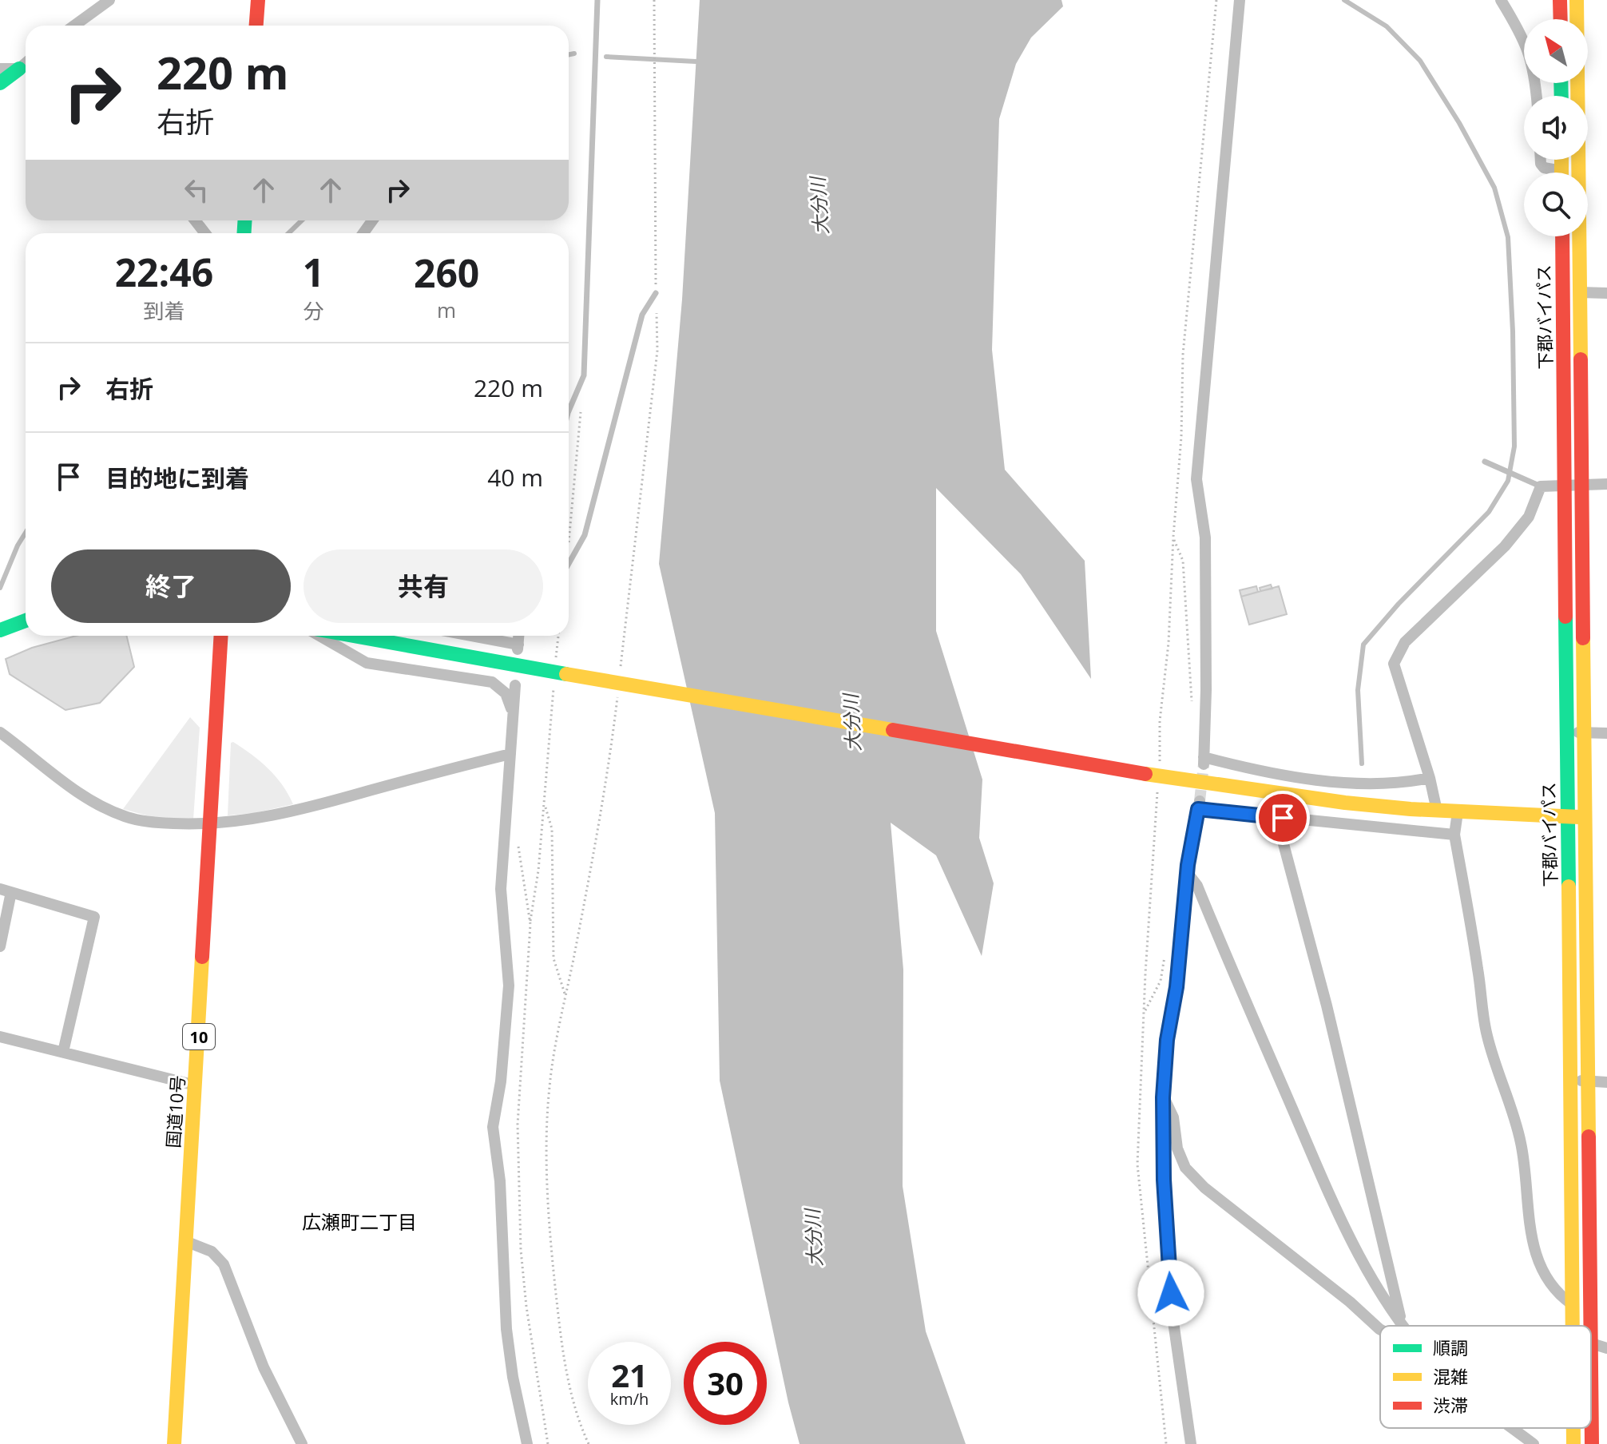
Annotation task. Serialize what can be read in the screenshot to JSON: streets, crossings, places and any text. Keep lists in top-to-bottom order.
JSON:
{
  "streets": {
    "main road": ["下郡バイパス", "10", "国道10号"]
  },
  "districts": ["広瀬町二丁目"],
  "water": ["大分川"],
  "legend": ["順調", "混雑", "渋滞"],
  "north": "top left",
  "page": {
    "turn": ["220 m", "右折"],
    "eta": [
      "22:46",
      "到着",
      "1",
      "分",
      "260",
      "m"
    ],
    "list": [
      {
        "name": "右折",
        "value": "220 m"
      },
      {
        "name": "目的地に到着",
        "value": "40 m"
      }
    ],
    "buttons": ["終了", "共有"],
    "speed": "21 km/h",
    "limit": "30"
  }
}
